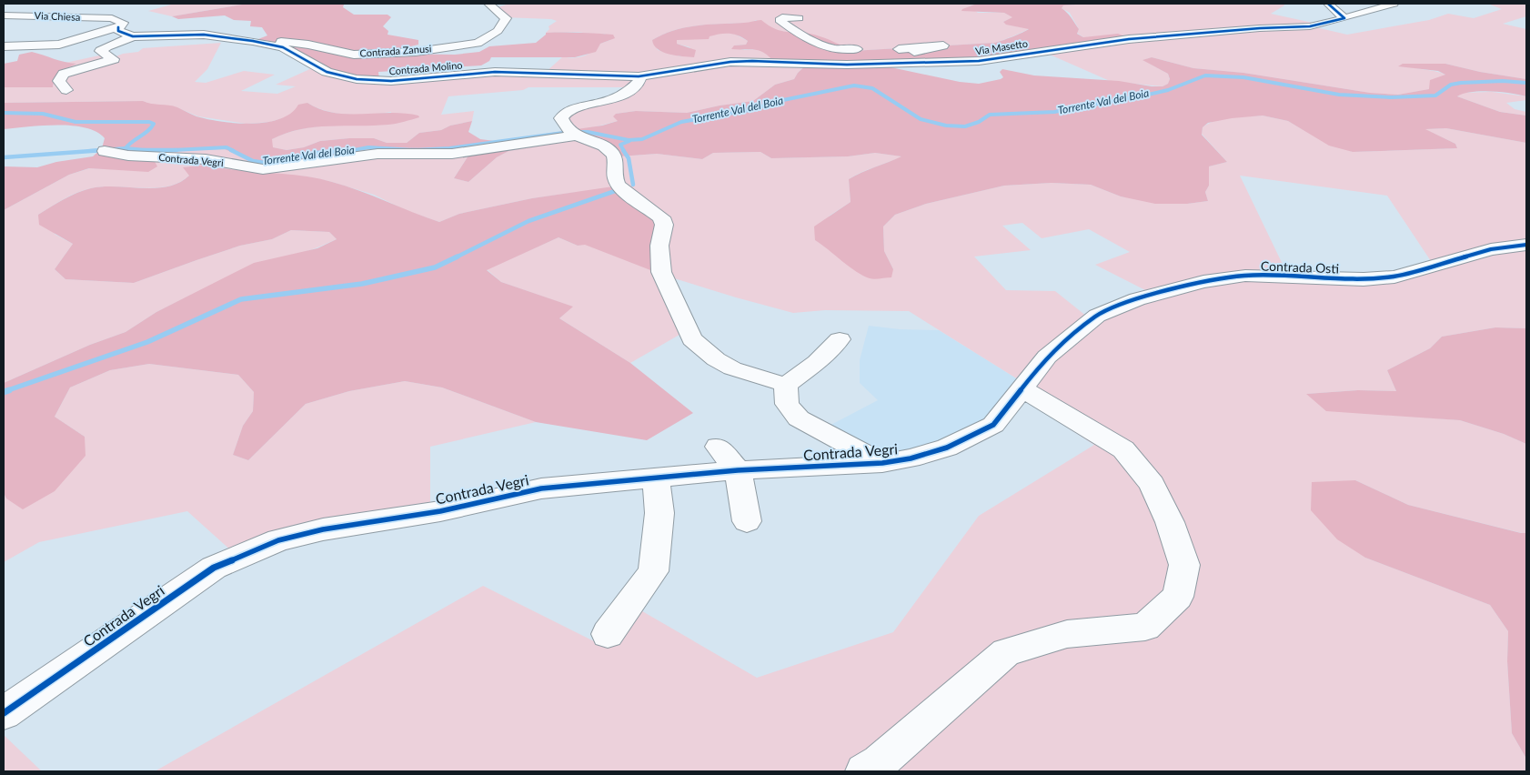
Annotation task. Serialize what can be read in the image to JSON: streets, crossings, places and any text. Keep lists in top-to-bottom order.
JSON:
{
  "streets": {
    "street": [
      "Via Chiesa",
      "Via Masetto",
      "Contrada Zanusi",
      "Contrada Molino",
      "Contrada Vegri",
      "Contrada Osti"
    ]
  },
  "crossings": [
    ["Via Masetto", "Contrada Molino"],
    ["Contrada Zanusi", "Contrada Molino"],
    ["Contrada Vegri", "Contrada Osti"]
  ],
  "water": ["Torrente Val del Boia"]
}
